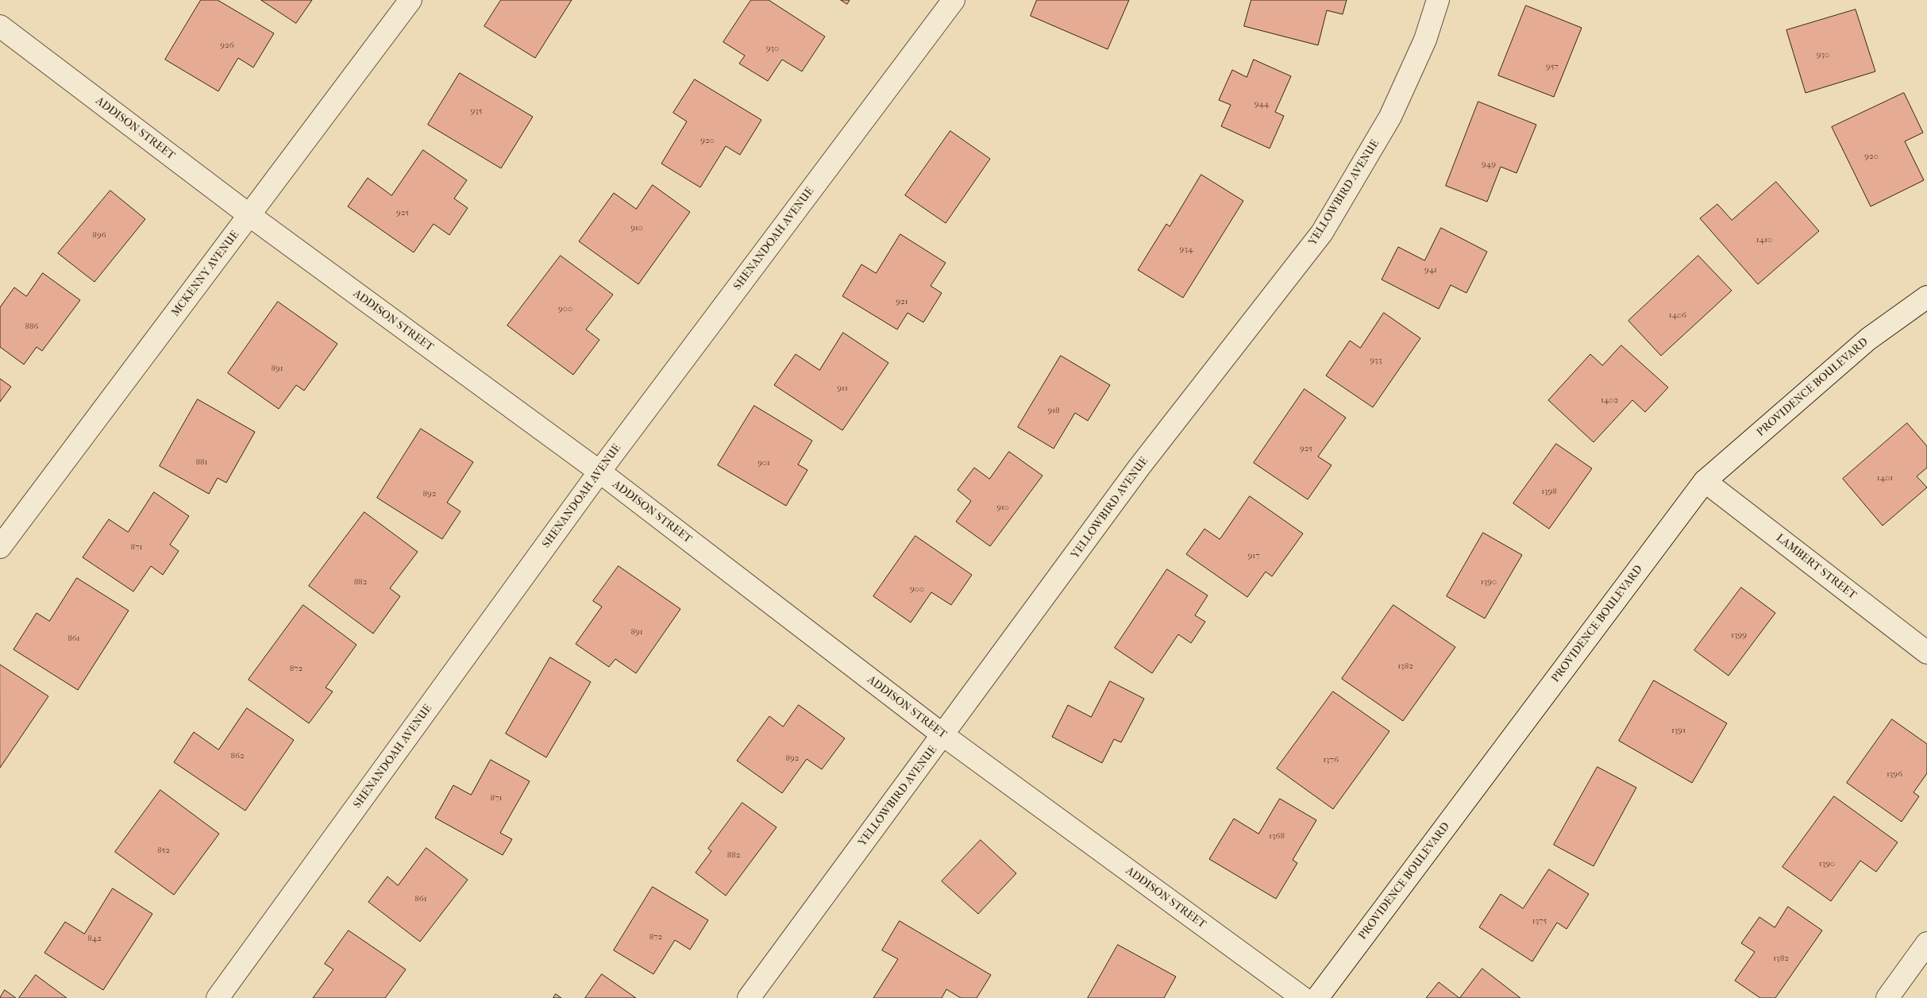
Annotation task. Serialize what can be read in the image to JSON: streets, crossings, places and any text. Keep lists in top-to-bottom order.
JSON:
{
  "streets": {
    "street": [
      "ADDISON STREET",
      "YELLOWBIRD AVENUE",
      "SHENANDOAH AVENUE",
      "MCKENNY AVENUE",
      "PROVIDENCE BOULEVARD",
      "LAMBERT STREET"
    ]
  },
  "crossings": [
    ["ADDISON STREET", "YELLOWBIRD AVENUE"],
    ["ADDISON STREET", "SHENANDOAH AVENUE"],
    ["ADDISON STREET", "MCKENNY AVENUE"],
    ["PROVIDENCE BOULEVARD", "LAMBERT STREET"]
  ],
  "house_numbers": [
    "926",
    "930",
    "930",
    "957",
    "944",
    "935",
    "920",
    "920",
    "949",
    "925",
    "910",
    "896",
    "1410",
    "934",
    "941",
    "921",
    "900",
    "1406",
    "886",
    "933",
    "891",
    "911",
    "1402",
    "918",
    "925",
    "881",
    "901",
    "1401",
    "1398",
    "892",
    "910",
    "871",
    "917",
    "882",
    "1390",
    "900",
    "891",
    "1399",
    "861",
    "1382",
    "872",
    "1391",
    "862",
    "892",
    "1376",
    "1396",
    "871",
    "1368",
    "852",
    "882",
    "1390",
    "861",
    "1375",
    "872",
    "842",
    "1382"
  ]
}
